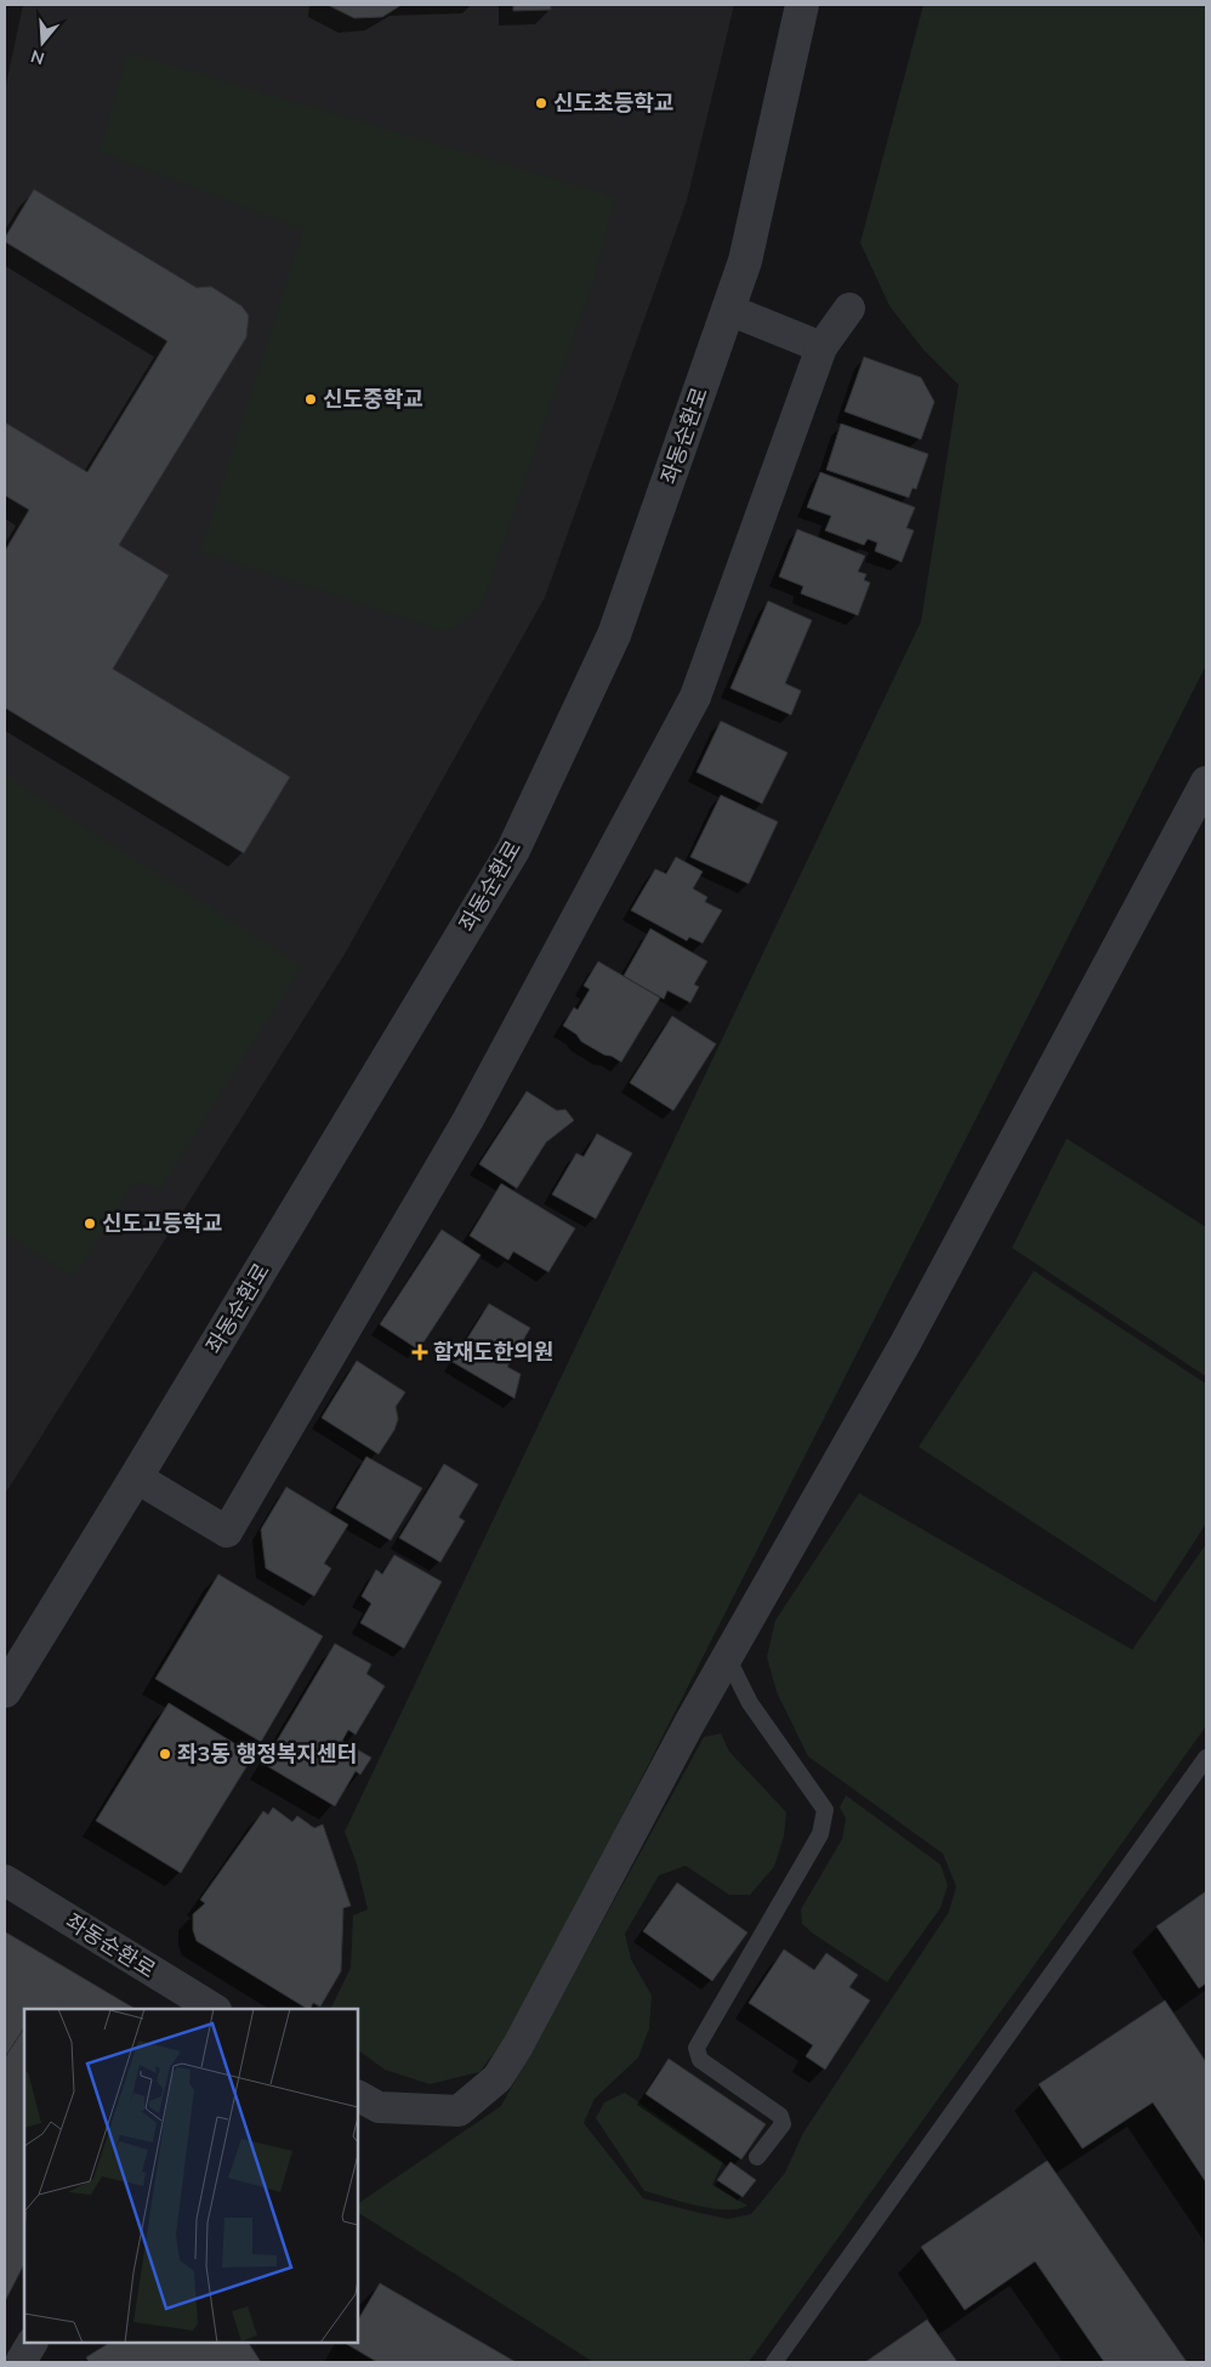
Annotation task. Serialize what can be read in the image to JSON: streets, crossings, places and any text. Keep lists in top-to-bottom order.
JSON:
{
  "streets": {
    "street": ["좌동순환로"]
  },
  "places": {
    "other": [
      "신도초등학교",
      "신도중학교",
      "신도고등학교",
      "좌3동 행정복지센터"
    ],
    "health": ["함재도한의원"]
  },
  "north": "bottom"
}
